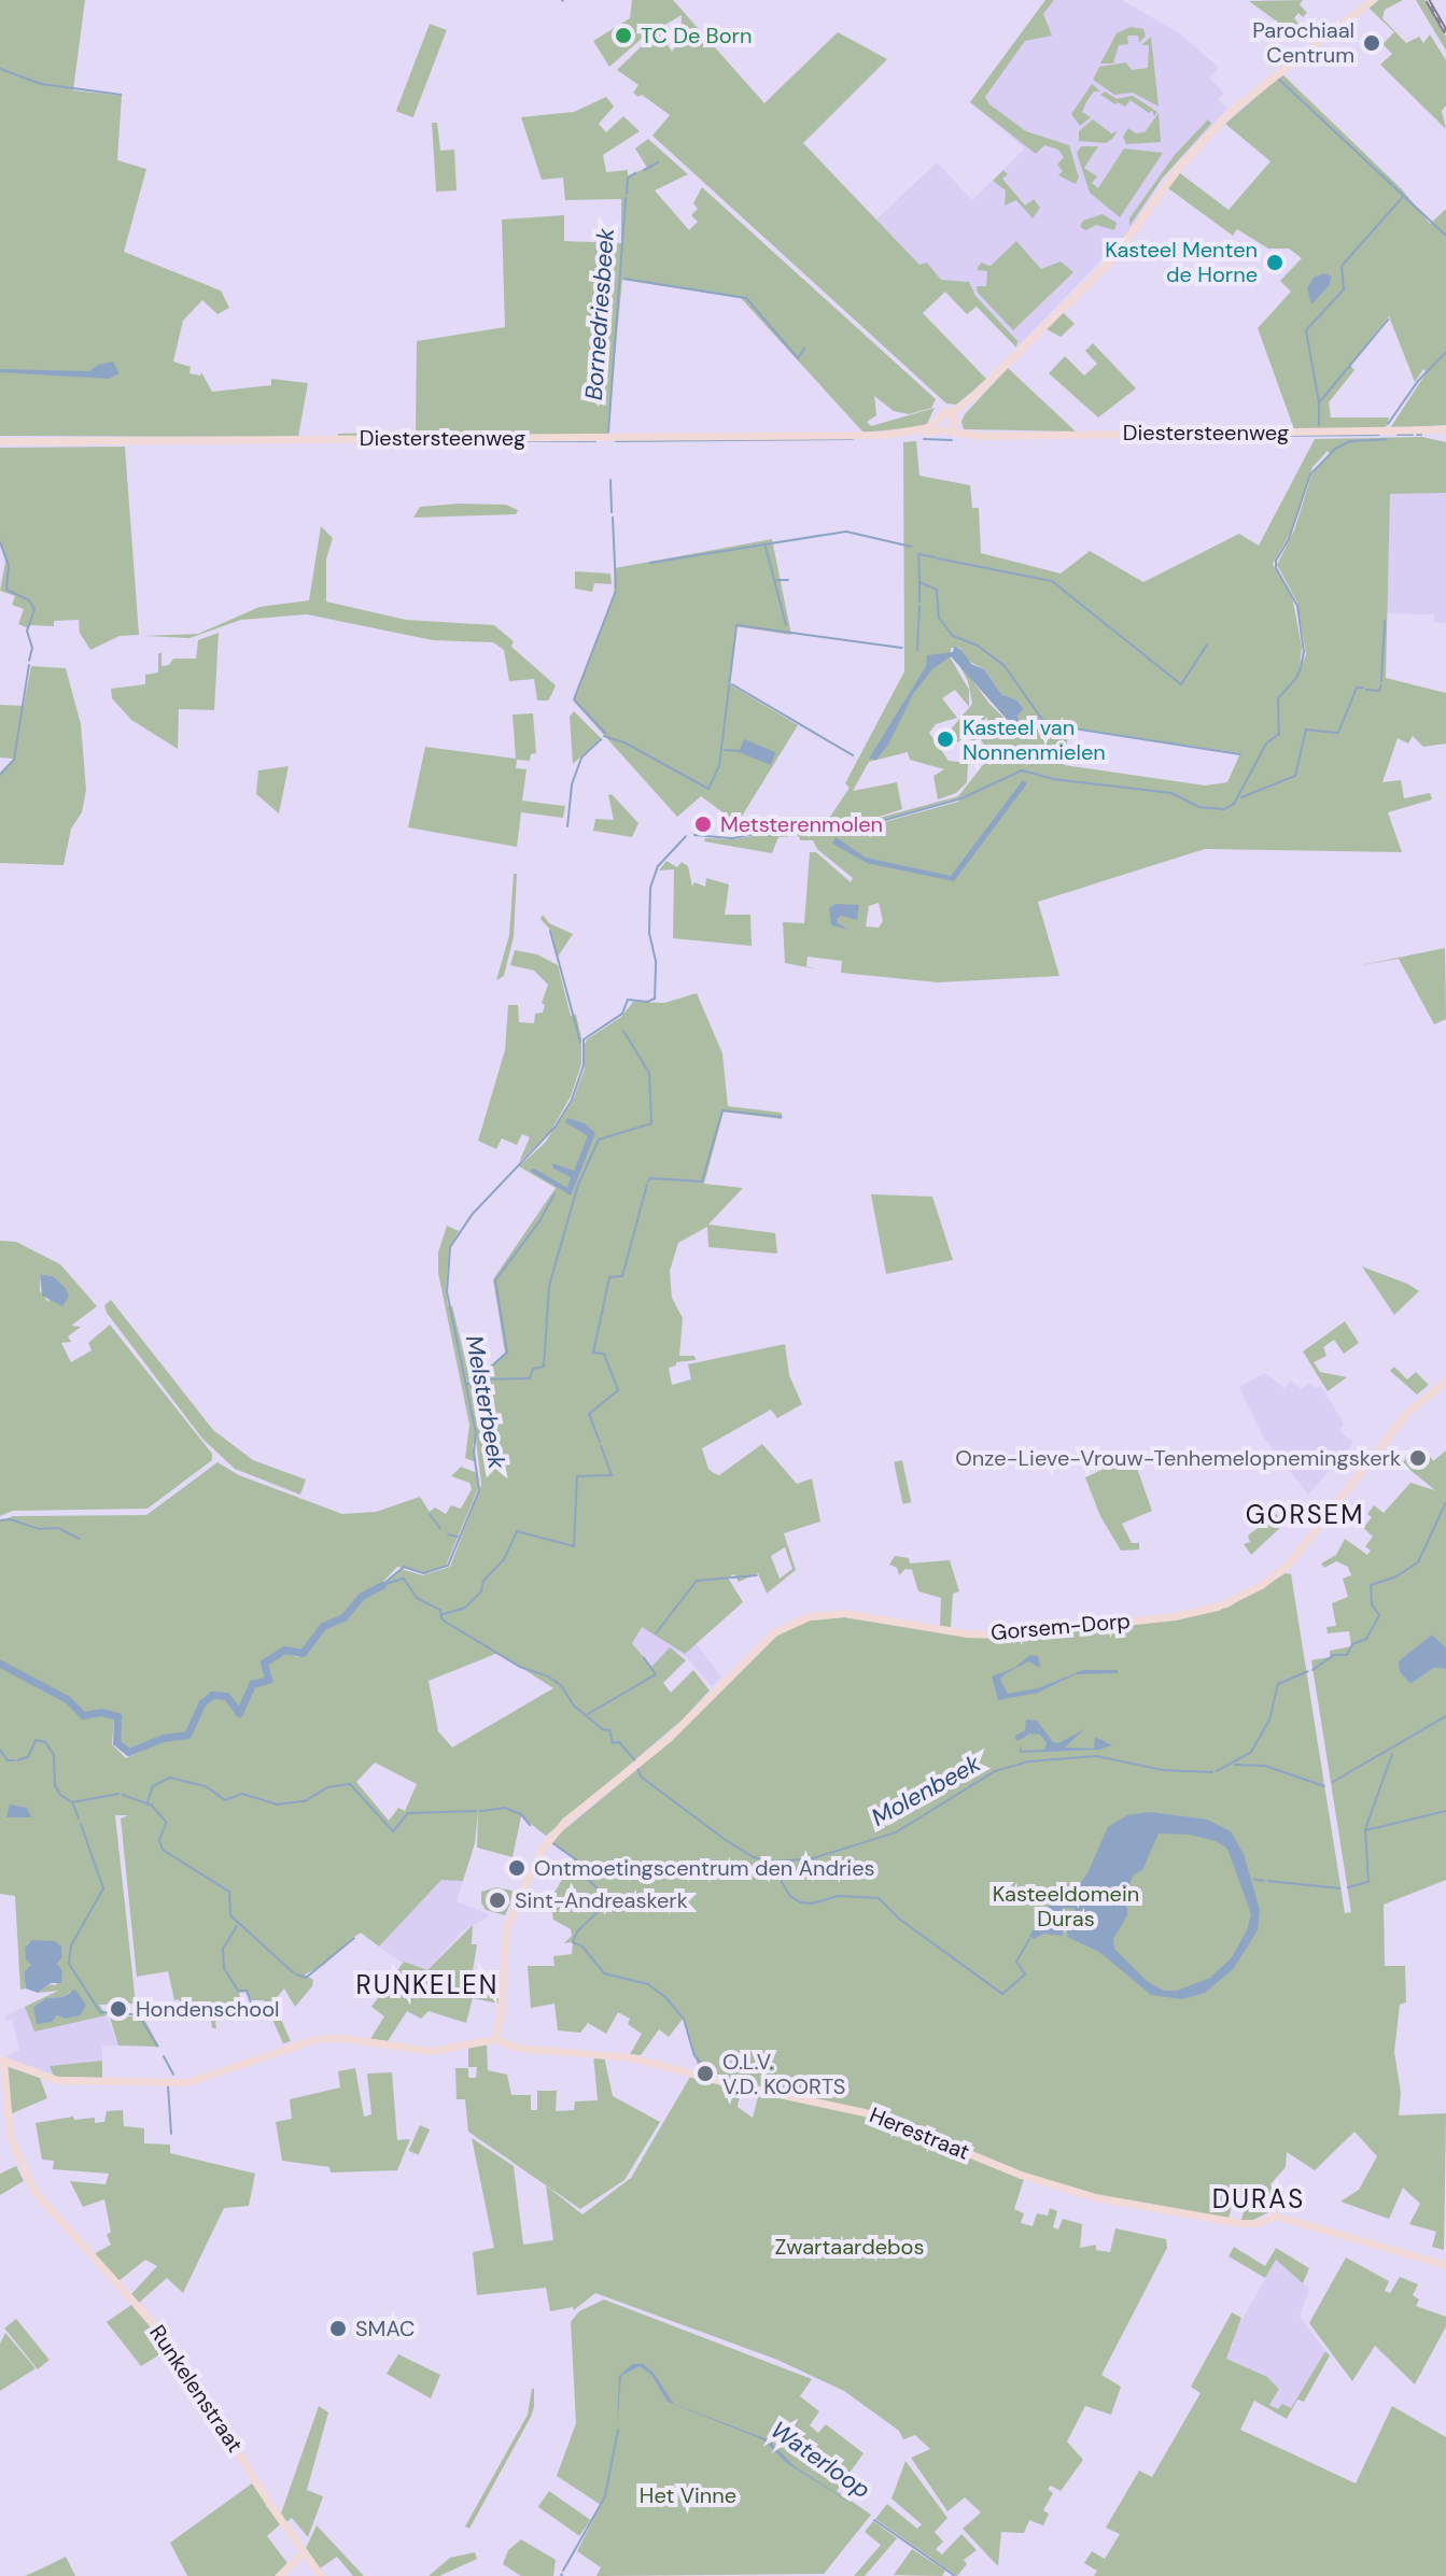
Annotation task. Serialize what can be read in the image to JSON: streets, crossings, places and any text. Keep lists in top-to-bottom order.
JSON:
{
  "streets": {
    "street": [
      "Diestersteenweg",
      "Gorsem-Dorp",
      "Herestraat",
      "Runkelenstraat"
    ]
  },
  "crossings": [
    ["Gorsem-Dorp", "Herestraat"]
  ],
  "districts": ["GORSEM", "RUNKELEN", "DURAS"],
  "water": [
    "Bornedriesbeek",
    "Melsterbeek",
    "Molenbeek",
    "Waterloop"
  ],
  "parks": ["Kasteeldomein Duras", "Zwartaardebos", "Het Vinne"],
  "places": [
    "TC De Born",
    "Parochiaal Centrum",
    "Kasteel Menten de Horne",
    "Kasteel van Nonnenmielen",
    "Metsterenmolen",
    "Onze-Lieve-Vrouw-Tenhemelopnemingskerk",
    "Ontmoetingscentrum den Andries",
    "Sint-Andreaskerk",
    "Hondenschool",
    "O.L.V. V.D. KOORTS",
    "SMAC"
  ]
}
